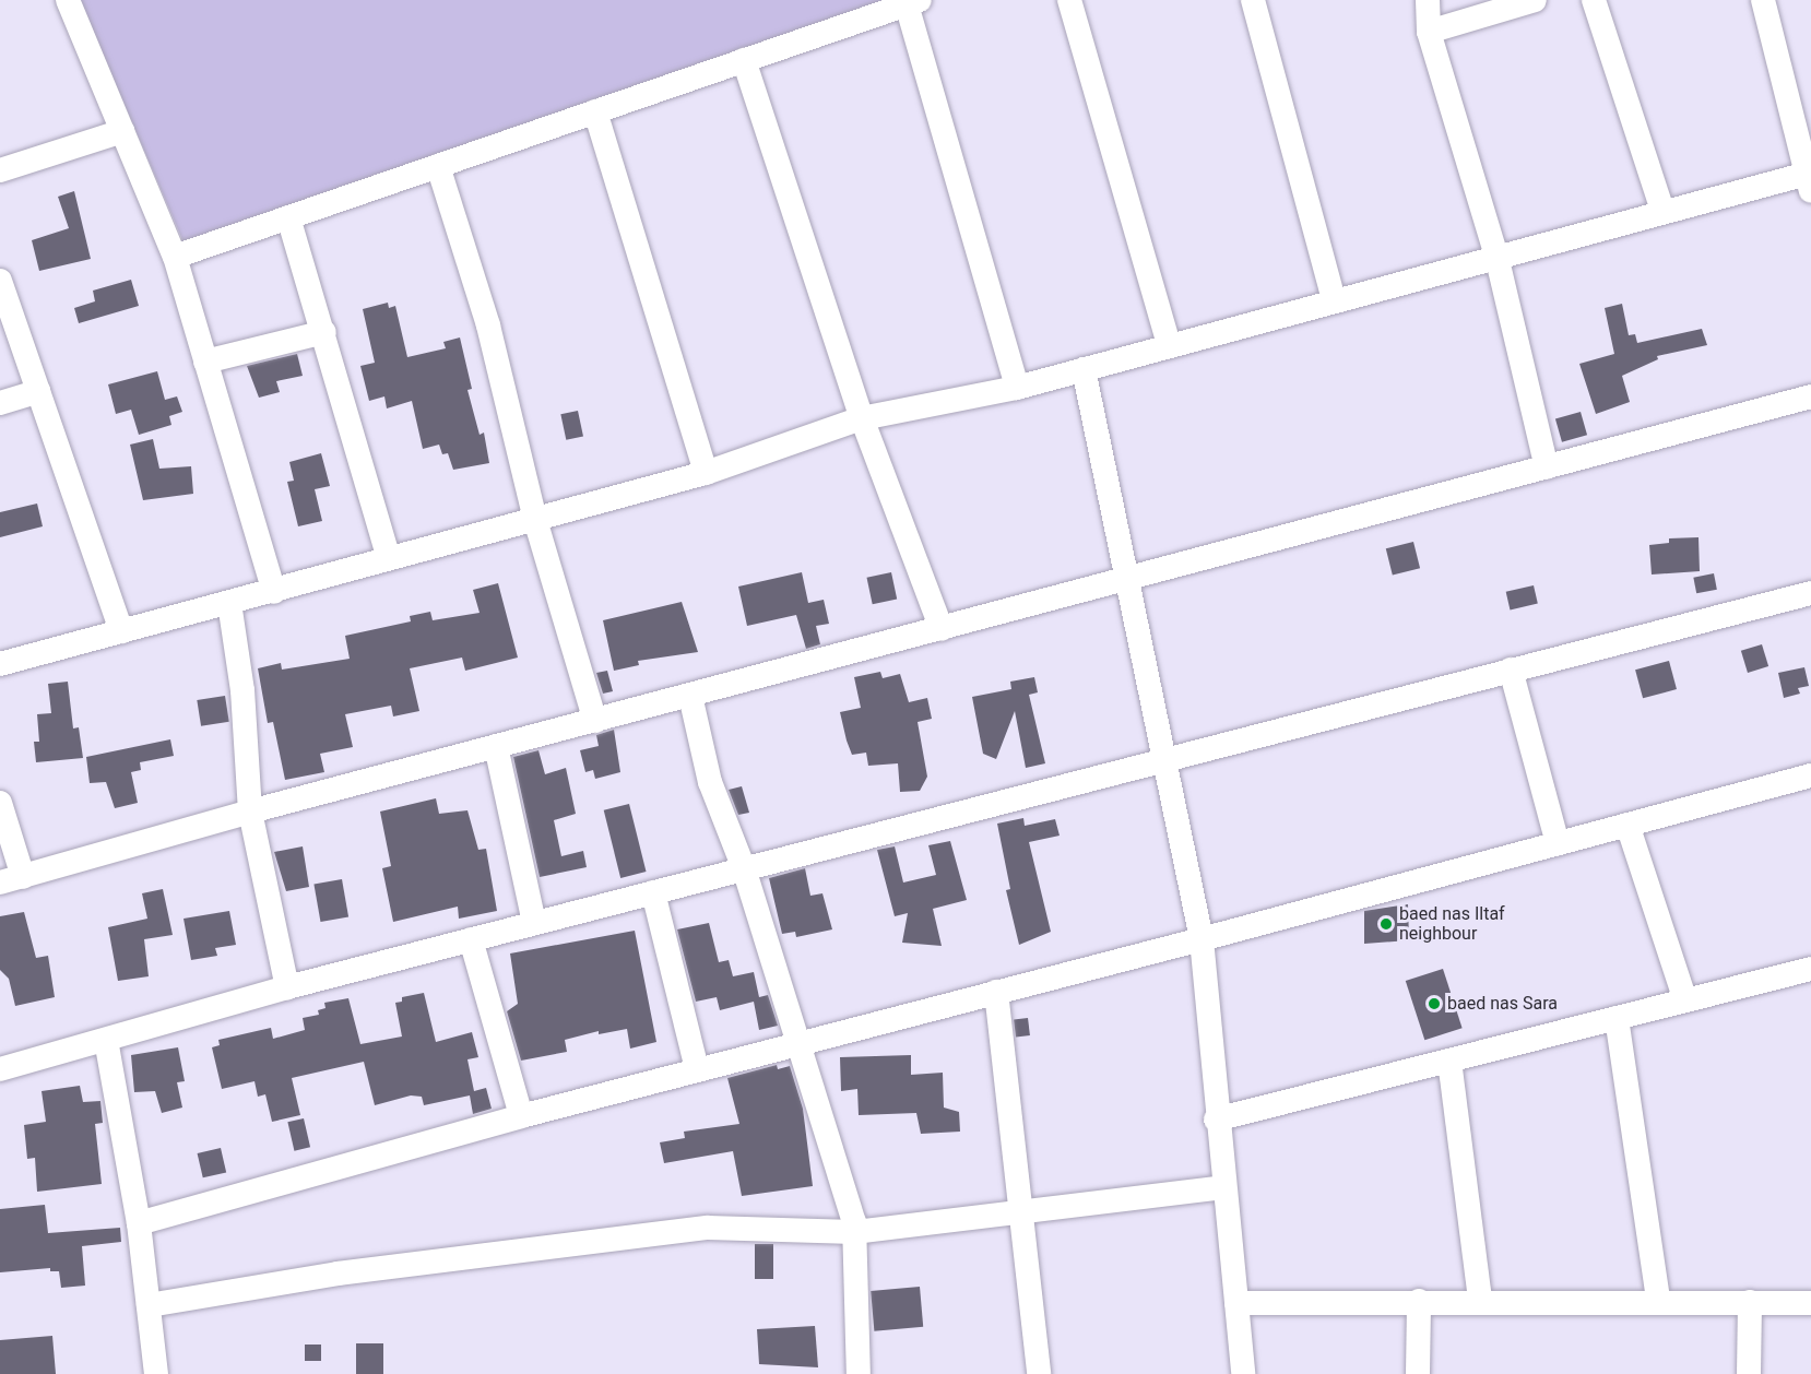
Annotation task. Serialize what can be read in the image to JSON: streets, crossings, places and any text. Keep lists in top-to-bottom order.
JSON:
{
  "places": ["baed nas Iltaf neighbour", "baed nas Sara"]
}
